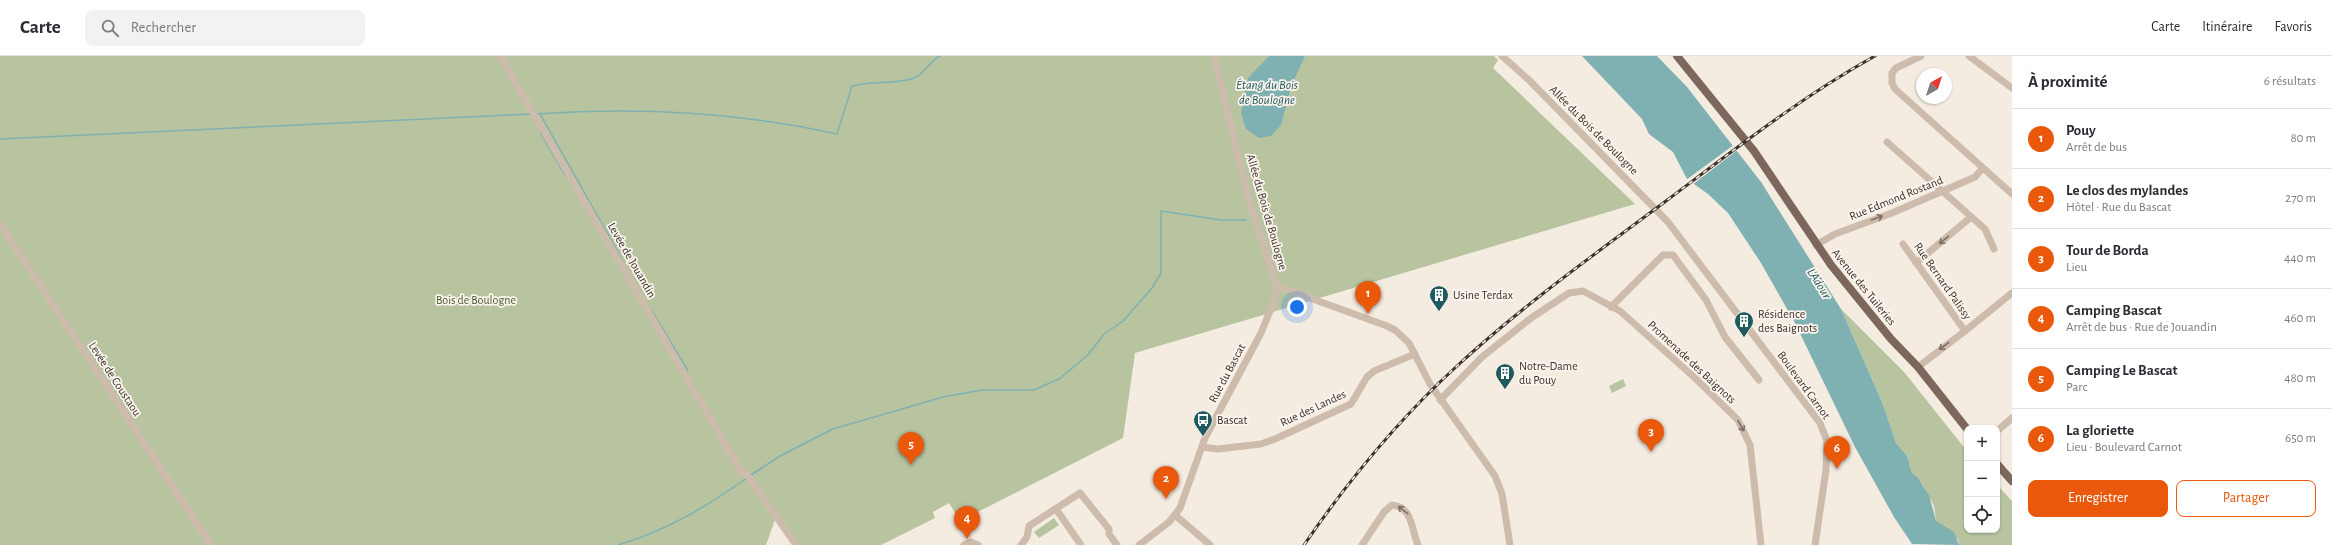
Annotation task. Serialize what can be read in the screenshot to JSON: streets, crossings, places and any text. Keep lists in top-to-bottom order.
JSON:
{
  "streets": {
    "main road": ["Avenue des Tuileries"],
    "street": [
      "Allée du Bois de Boulogne",
      "Rue Edmond Rostand",
      "Levée de Jouandin",
      "Rue Bernard Palissy",
      "Promenade des Baignots",
      "Rue du Bascat",
      "Levée de Coustaou",
      "Boulevard Carnot",
      "Rue des Landes"
    ]
  },
  "crossings": [
    ["Allée du Bois de Boulogne", "Promenade des Baignots"],
    ["Allée du Bois de Boulogne", "Rue du Bascat"],
    ["Allée du Bois de Boulogne", "Boulevard Carnot"],
    ["Allée du Bois de Boulogne", "Rue des Landes"],
    ["Rue Edmond Rostand", "Avenue des Tuileries"],
    ["Rue Bernard Palissy", "Avenue des Tuileries"],
    ["Rue du Bascat", "Rue des Landes"]
  ],
  "one_way": ["Promenade des Baignots"],
  "water": ["Étang du Bois de Boulogne", "L'Adour"],
  "parks": ["Bois de Boulogne"],
  "places": {
    "building": ["Usine Terdax", "Résidence des Baignots", "Notre-Dame du Pouy"],
    "bus stop": ["Bascat"]
  },
  "north": "top right",
  "page": {
    "header": "Carte",
    "search": "Rechercher",
    "nav": ["Carte", "Itinéraire", "Favoris"],
    "heading": ["À proximité", "6 résultats"],
    "list": [
      {
        "mark": "1",
        "name": "Pouy",
        "note": "Arrêt de bus",
        "value": "80 m"
      },
      {
        "mark": "2",
        "name": "Le clos des mylandes",
        "note": "Hôtel · Rue du Bascat",
        "value": "270 m"
      },
      {
        "mark": "3",
        "name": "Tour de Borda",
        "note": "Lieu",
        "value": "440 m"
      },
      {
        "mark": "4",
        "name": "Camping Bascat",
        "note": "Arrêt de bus · Rue de Jouandin",
        "value": "460 m"
      },
      {
        "mark": "5",
        "name": "Camping Le Bascat",
        "note": "Parc",
        "value": "480 m"
      },
      {
        "mark": "6",
        "name": "La gloriette",
        "note": "Lieu · Boulevard Carnot",
        "value": "650 m"
      }
    ],
    "pins": [
      "1",
      "3",
      "5",
      "6",
      "2",
      "4"
    ],
    "map_buttons": ["+", "−"],
    "buttons": ["Enregistrer", "Partager"]
  }
}
